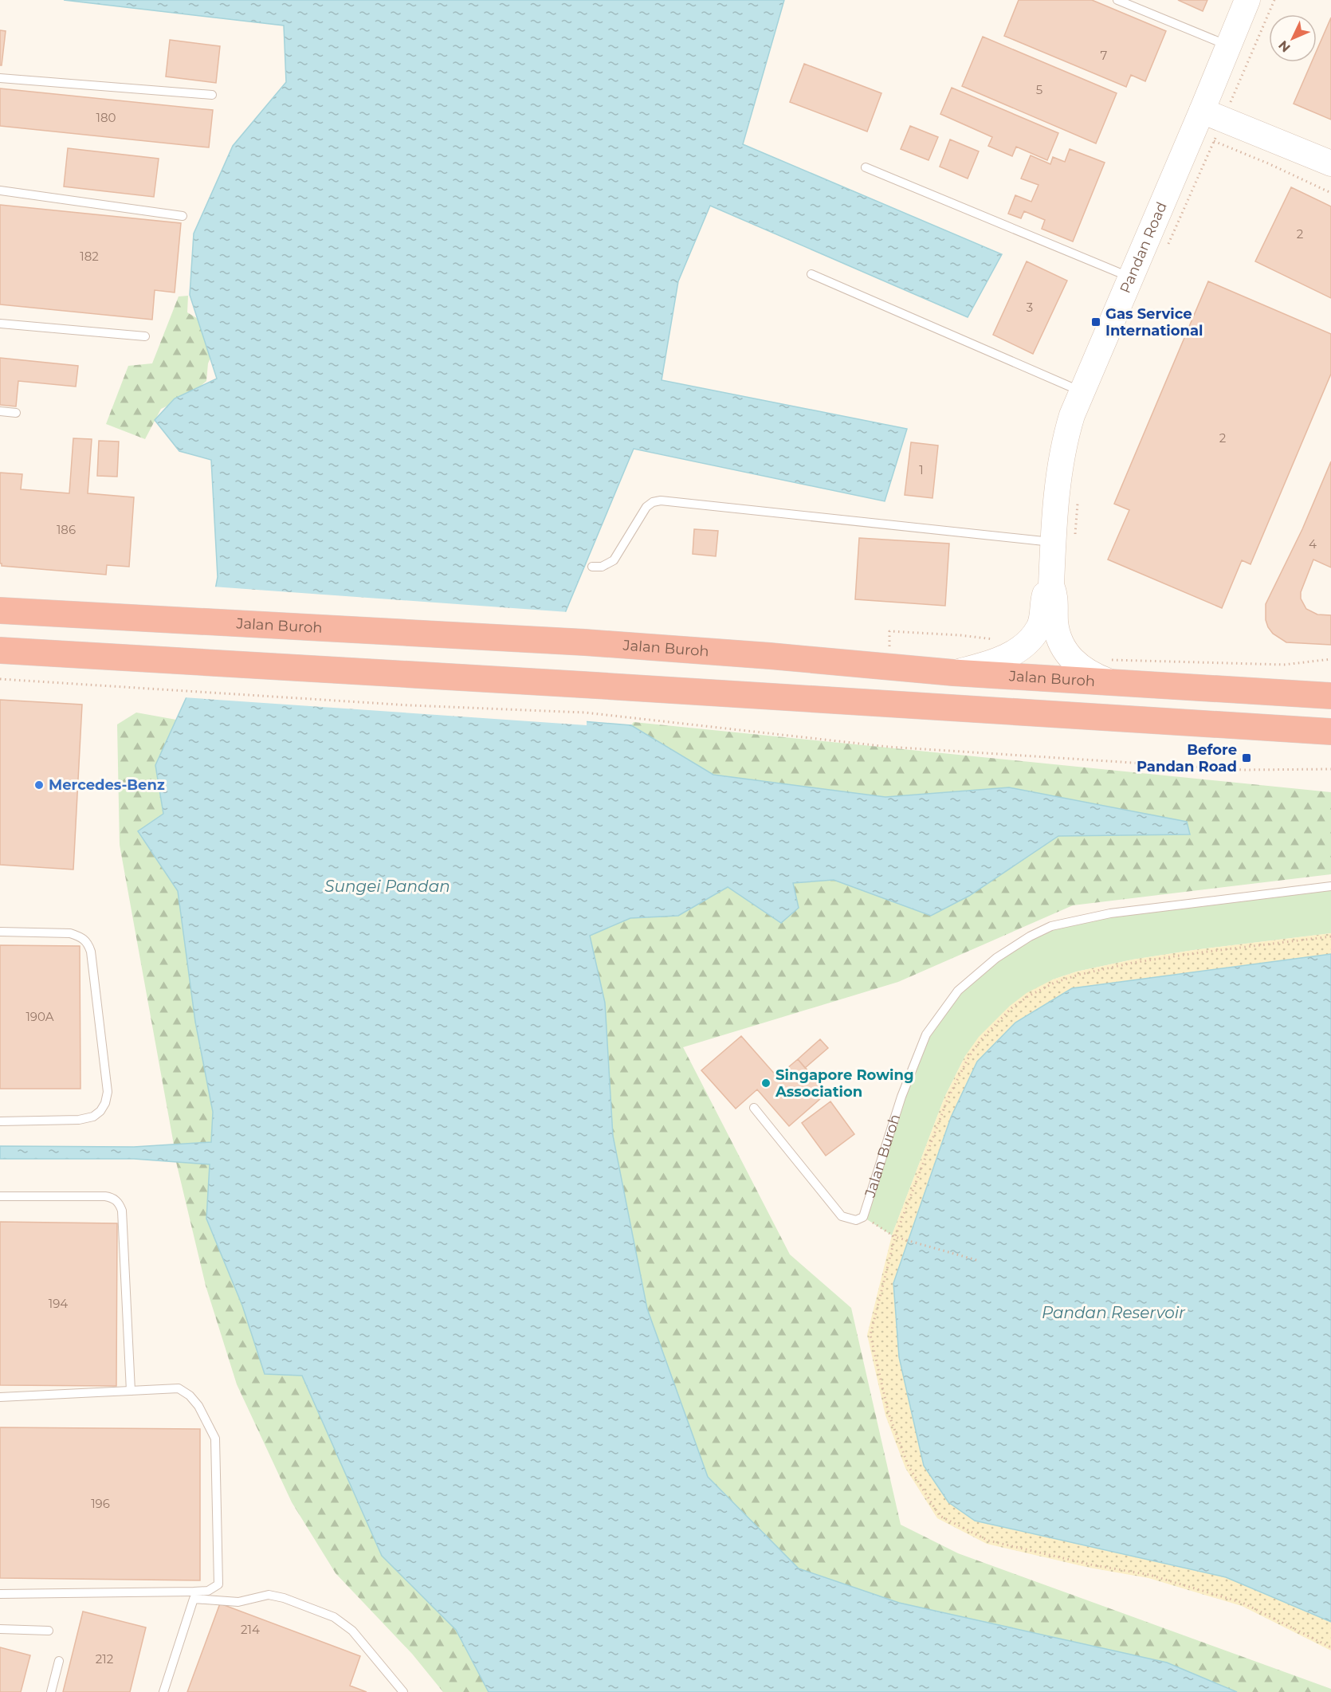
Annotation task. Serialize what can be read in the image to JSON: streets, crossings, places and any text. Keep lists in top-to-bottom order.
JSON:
{
  "streets": {
    "highway": ["Jalan Buroh"],
    "street": ["Pandan Road"]
  },
  "crossings": [
    ["Pandan Road", "Jalan Buroh"]
  ],
  "water": ["Sungei Pandan", "Pandan Reservoir"],
  "places": {
    "transit": ["Gas Service International", "Before Pandan Road"],
    "other": ["Mercedes-Benz", "Singapore Rowing Association"]
  },
  "house_numbers": [
    "7",
    "5",
    "180",
    "2",
    "182",
    "3",
    "2",
    "1",
    "186",
    "4",
    "190A",
    "194",
    "196",
    "214",
    "212"
  ],
  "north": "bottom left"
}
